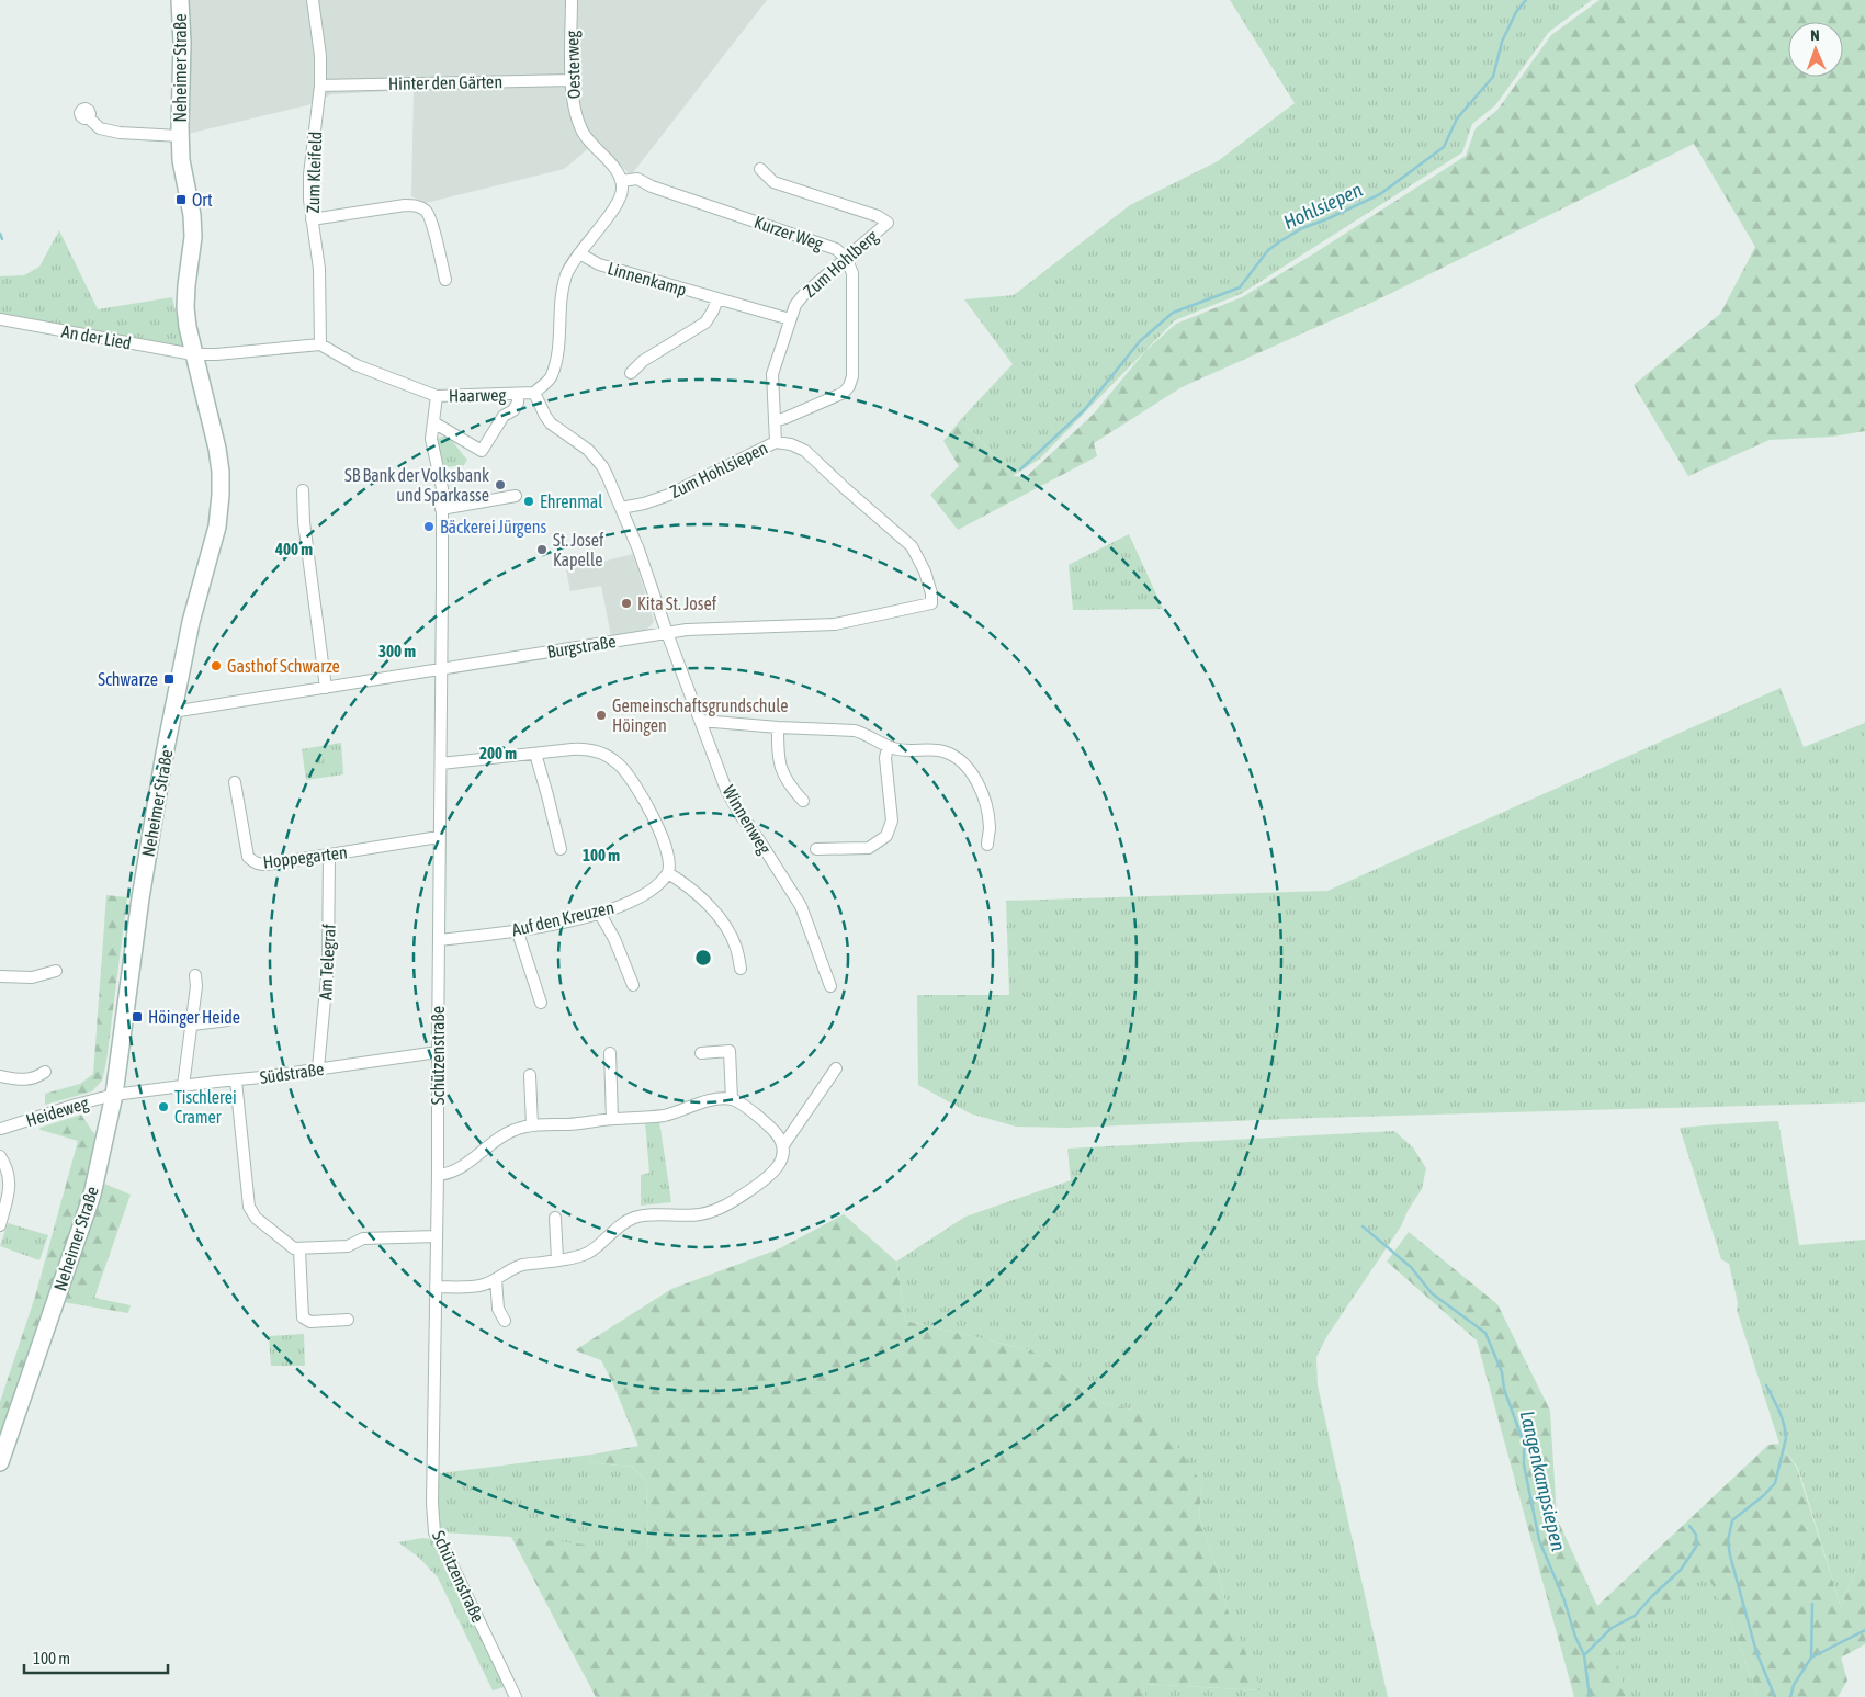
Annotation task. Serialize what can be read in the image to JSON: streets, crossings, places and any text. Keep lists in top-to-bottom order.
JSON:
{
  "streets": {
    "main road": ["Neheimer Straße"],
    "street": [
      "Oesterweg",
      "Hinter den Gärten",
      "Zum Kleifeld",
      "Kurzer Weg",
      "Zum Hohlberg",
      "Linnenkamp",
      "An der Lied",
      "Haarweg",
      "Zum Hohlsiepen",
      "Burgstraße",
      "Winnenweg",
      "Hoppegarten",
      "Auf den Kreuzen",
      "Am Telegraf",
      "Schützenstraße",
      "Südstraße",
      "Heideweg"
    ]
  },
  "crossings": [
    ["Oesterweg", "Hinter den Gärten"],
    ["Oesterweg", "Kurzer Weg"],
    ["Neheimer Straße", "An der Lied"],
    ["Neheimer Straße", "Burgstraße"],
    ["Neheimer Straße", "Südstraße"],
    ["Neheimer Straße", "Heideweg"],
    ["Hinter den Gärten", "Zum Kleifeld"],
    ["Zum Kleifeld", "Haarweg"],
    ["Kurzer Weg", "Zum Hohlberg"],
    ["Zum Hohlberg", "Linnenkamp"],
    ["Zum Hohlberg", "Zum Hohlsiepen"],
    ["Haarweg", "Winnenweg"],
    ["Haarweg", "Schützenstraße"],
    ["Zum Hohlsiepen", "Burgstraße"],
    ["Zum Hohlsiepen", "Winnenweg"],
    ["Burgstraße", "Winnenweg"],
    ["Burgstraße", "Schützenstraße"],
    ["Hoppegarten", "Am Telegraf"],
    ["Hoppegarten", "Schützenstraße"],
    ["Auf den Kreuzen", "Schützenstraße"],
    ["Am Telegraf", "Südstraße"],
    ["Schützenstraße", "Südstraße"],
    ["Südstraße", "Heideweg"]
  ],
  "water": ["Hohlsiepen", "Langenkampsiepen"],
  "places": {
    "transit": ["Ort", "Schwarze", "Höinger Heide"],
    "other": [
      "SB Bank der Volksbank und Sparkasse",
      "Ehrenmal",
      "Bäckerei Jürgens",
      "St. Josef Kapelle",
      "Kita St. Josef",
      "Gasthof Schwarze",
      "Gemeinschaftsgrundschule Höingen",
      "Tischlerei Cramer"
    ]
  },
  "scale_bar": "100 m",
  "north": "top",
  "rings": [
    "400 m",
    "300 m",
    "200 m",
    "100 m"
  ]
}
